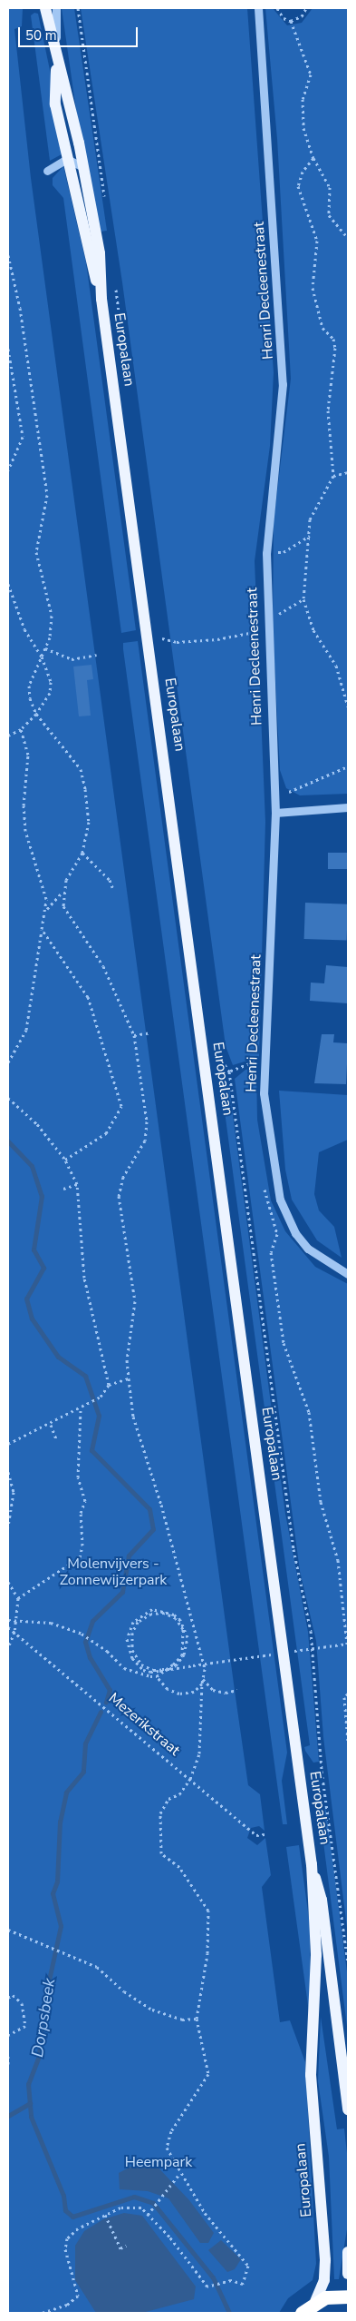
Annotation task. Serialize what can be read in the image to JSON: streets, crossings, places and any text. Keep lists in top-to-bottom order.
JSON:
{
  "streets": {
    "highway": ["Europalaan"],
    "street": ["Henri Decleenestraat"],
    "path": ["Mezerikstraat"]
  },
  "water": ["Dorpsbeek"],
  "parks": ["Molenvijvers - Zonnewijzerpark", "Heempark"],
  "scale_bar": "50 m"
}
